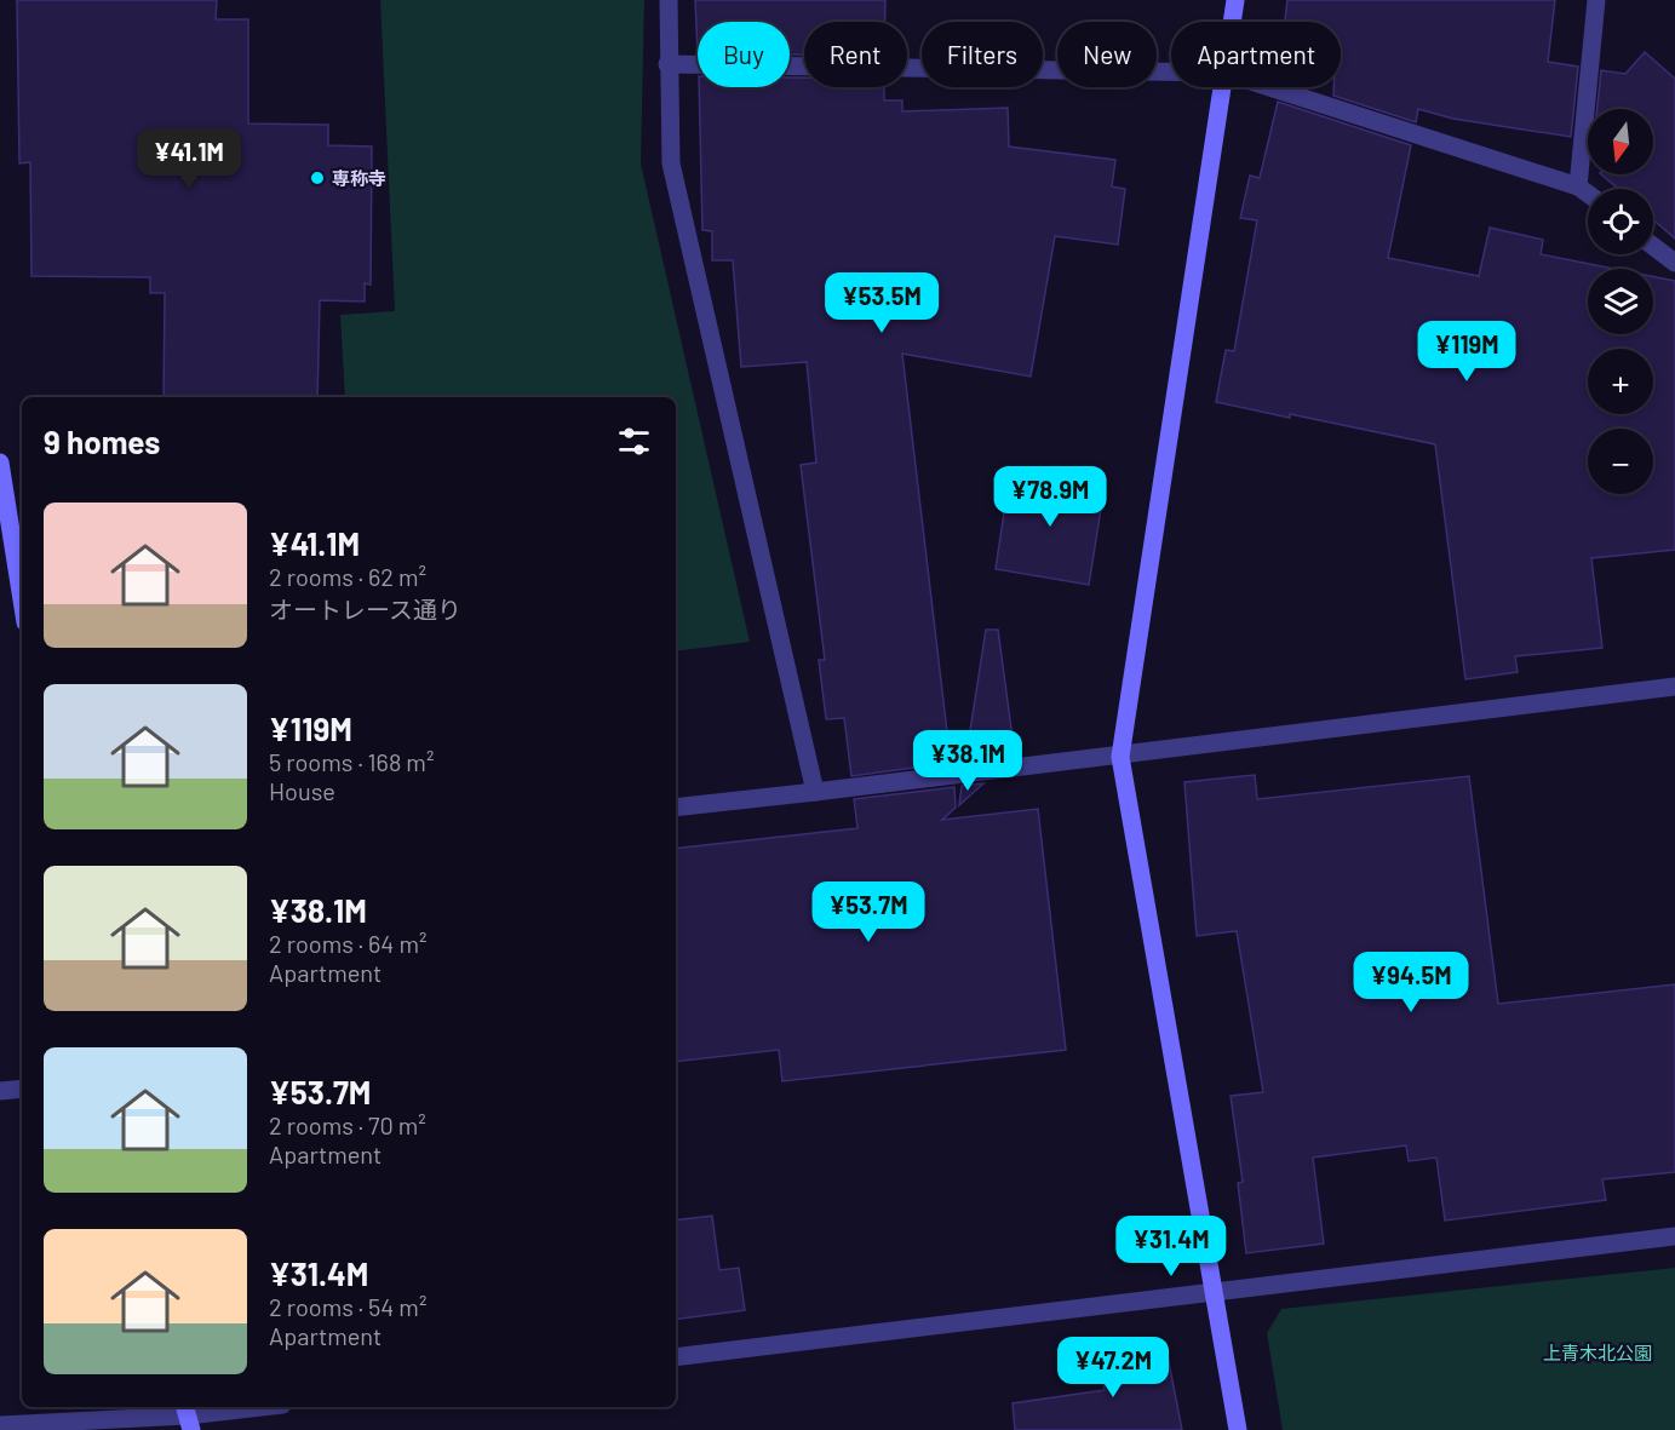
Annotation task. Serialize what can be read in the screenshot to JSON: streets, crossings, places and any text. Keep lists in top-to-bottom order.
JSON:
{
  "parks": ["上青木北公園"],
  "places": ["専称寺"],
  "north": "bottom",
  "page": {
    "chip": [
      "Buy",
      "Rent",
      "Filters",
      "New",
      "Apartment"
    ],
    "map_buttons": ["+", "−"],
    "price": [
      "¥41.1M",
      "¥53.5M",
      "¥119M",
      "¥78.9M",
      "¥38.1M",
      "¥53.7M",
      "¥94.5M",
      "¥31.4M",
      "¥47.2M"
    ],
    "heading": "9 homes",
    "list": [
      {
        "name": "¥41.1M",
        "note": "2 rooms · 62 m² · オートレース通り"
      },
      {
        "name": "¥119M",
        "note": "5 rooms · 168 m² · House"
      },
      {
        "name": "¥38.1M",
        "note": "2 rooms · 64 m² · Apartment"
      },
      {
        "name": "¥53.7M",
        "note": "2 rooms · 70 m² · Apartment"
      },
      {
        "name": "¥31.4M",
        "note": "2 rooms · 54 m² · Apartment"
      }
    ]
  }
}
